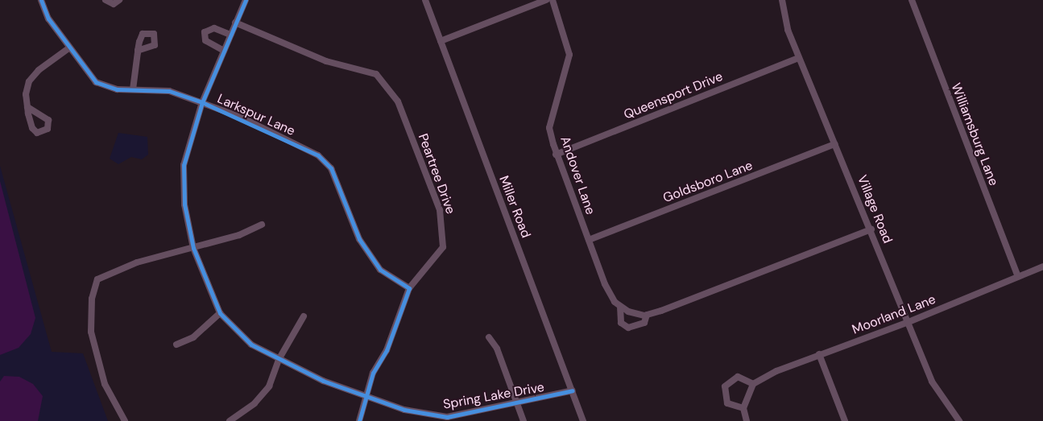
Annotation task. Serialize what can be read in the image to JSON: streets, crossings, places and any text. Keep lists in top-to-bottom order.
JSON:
{
  "streets": {
    "street": [
      "Queensport Drive",
      "Larkspur Lane",
      "Williamsburg Lane",
      "Peartree Drive",
      "Andover Lane",
      "Goldsboro Lane",
      "Miller Road",
      "Village Road",
      "Moorland Lane",
      "Spring Lake Drive"
    ]
  },
  "crossings": [
    ["Queensport Drive", "Andover Lane"],
    ["Queensport Drive", "Village Road"],
    ["Larkspur Lane", "Peartree Drive"],
    ["Larkspur Lane", "Spring Lake Drive"],
    ["Williamsburg Lane", "Moorland Lane"],
    ["Peartree Drive", "Spring Lake Drive"],
    ["Andover Lane", "Goldsboro Lane"],
    ["Andover Lane", "Village Road"],
    ["Goldsboro Lane", "Village Road"],
    ["Miller Road", "Spring Lake Drive"],
    ["Village Road", "Moorland Lane"]
  ]
}
